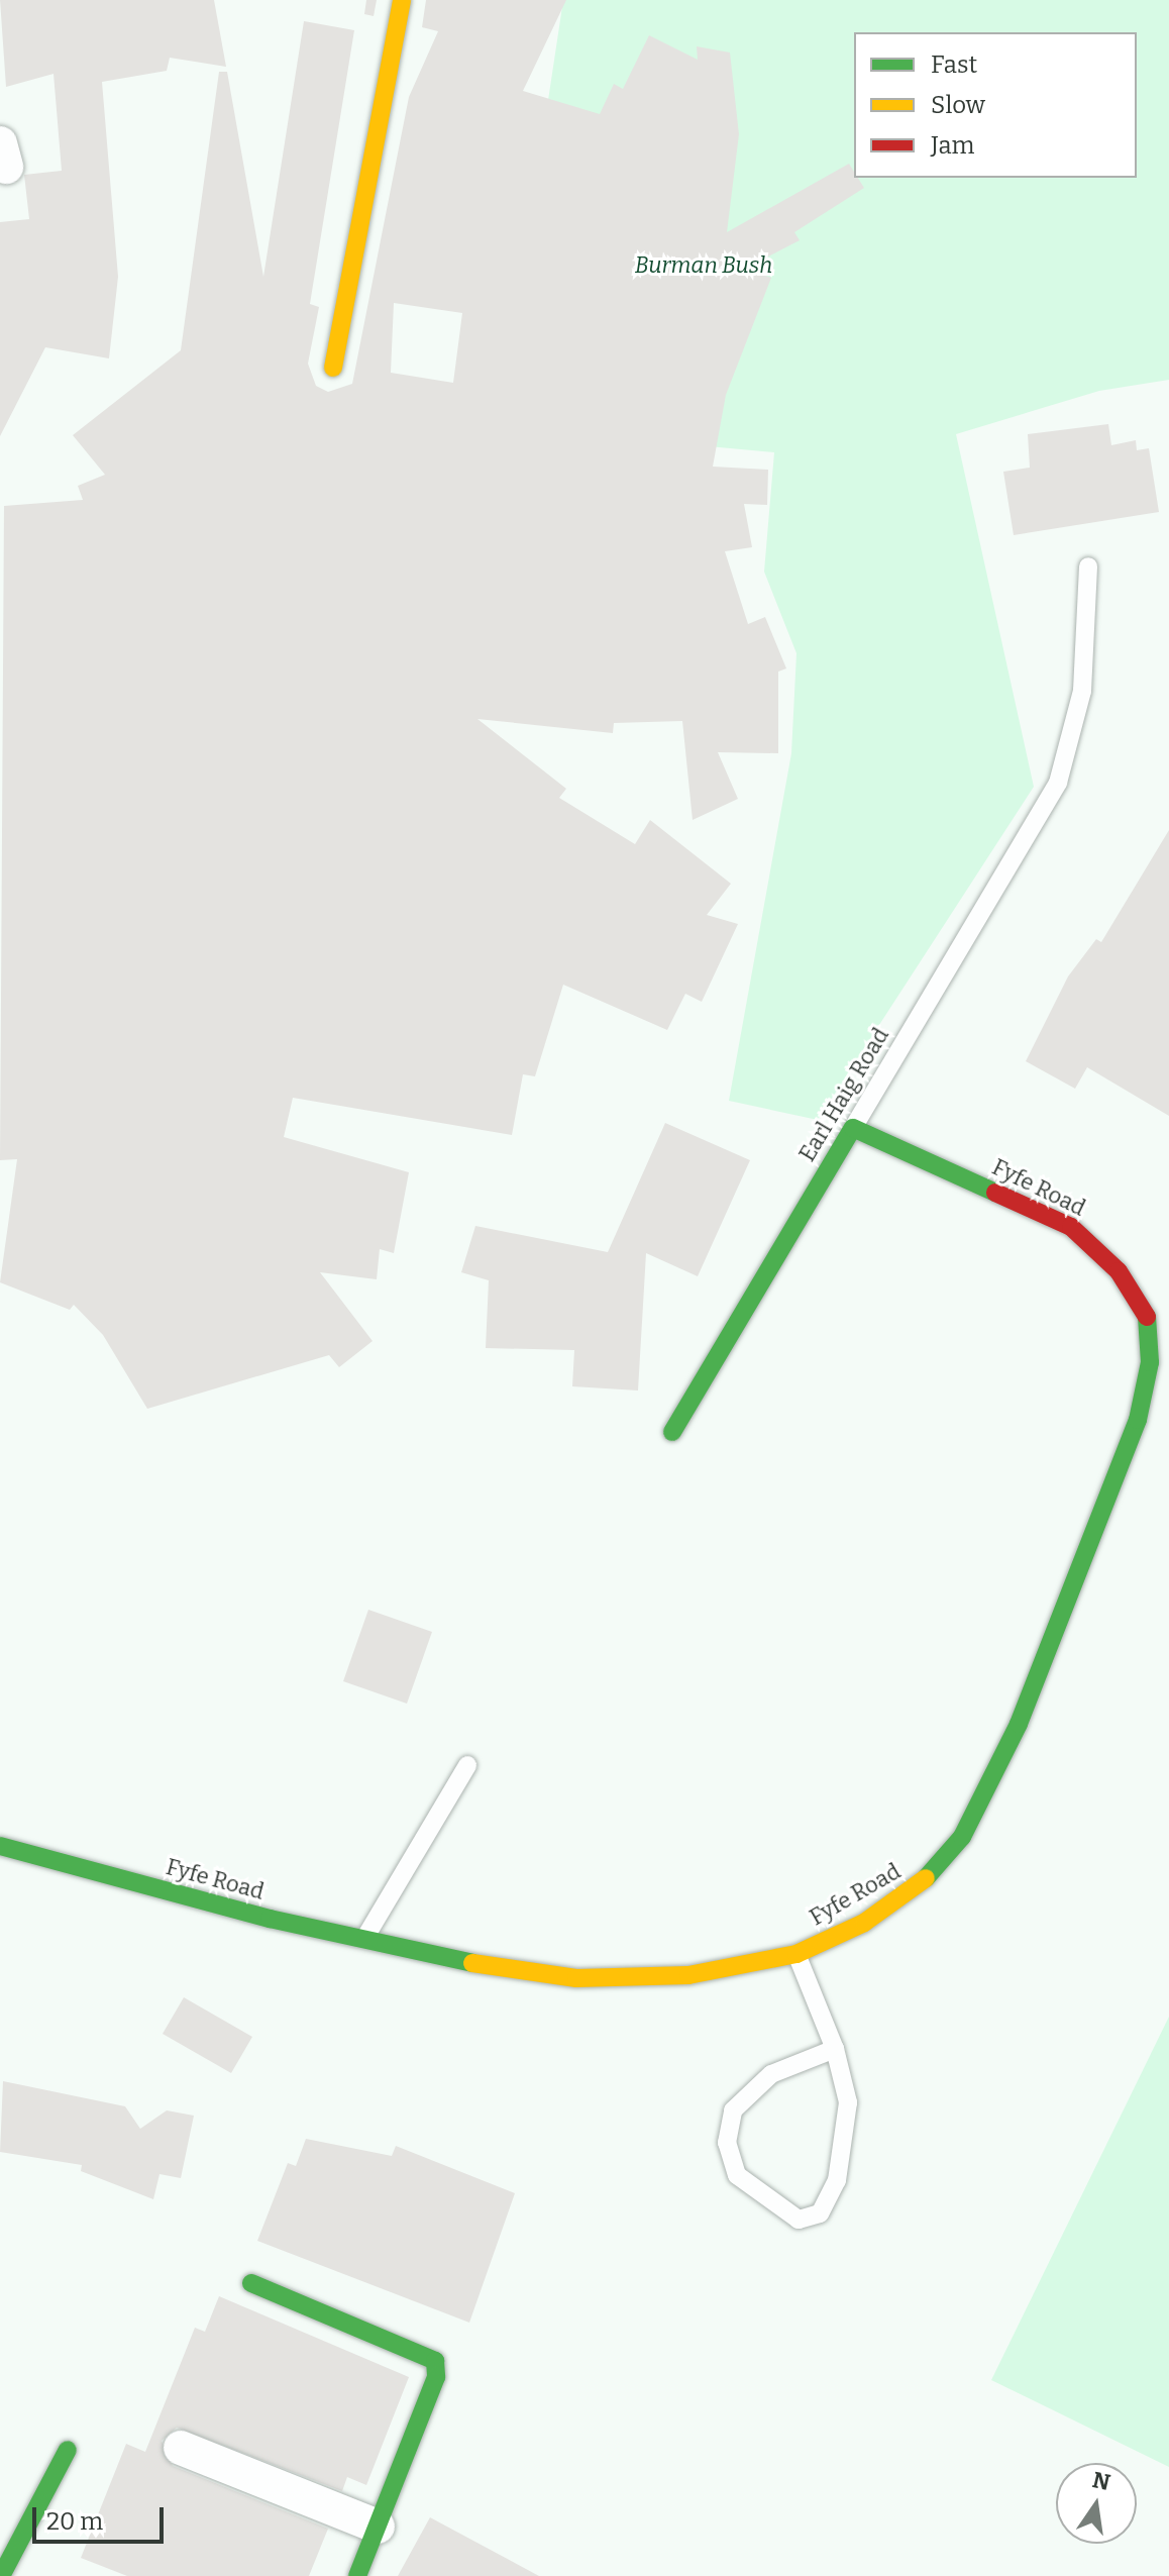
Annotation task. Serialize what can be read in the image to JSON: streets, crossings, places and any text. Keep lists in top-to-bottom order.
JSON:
{
  "streets": {
    "street": ["Earl Haig Road", "Fyfe Road"]
  },
  "crossings": [
    ["Earl Haig Road", "Fyfe Road"]
  ],
  "parks": ["Burman Bush"],
  "legend": ["Fast", "Slow", "Jam"],
  "scale_bar": "20 m",
  "north": "top"
}
